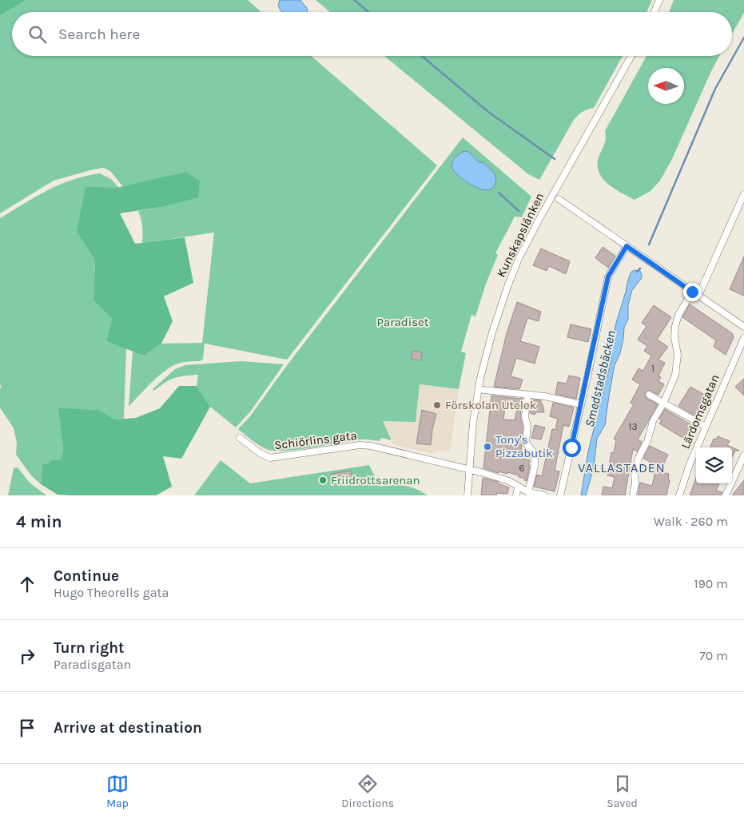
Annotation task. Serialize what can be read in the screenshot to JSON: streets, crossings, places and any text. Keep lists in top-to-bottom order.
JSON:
{
  "streets": {
    "street": ["Kunskapslänken", "Lärdomsgatan", "Schiörlins gata"]
  },
  "crossings": [
    ["Kunskapslänken", "Schiörlins gata"]
  ],
  "districts": ["VALLASTADEN"],
  "water": ["Smedstadsbäcken"],
  "parks": ["Paradiset"],
  "places": ["Förskolan Utelek", "Tony's Pizzabutik", "Friidrottsarenan"],
  "house_numbers": ["1", "13", "6"],
  "north": "left",
  "page": {
    "search": "Search here",
    "heading": ["4 min", "Walk · 260 m"],
    "list": [
      ["Continue", "Hugo Theorells gata", "190 m"],
      ["Turn right", "Paradisgatan", "70 m"],
      "Arrive at destination"
    ],
    "nav": ["Map", "Directions", "Saved"]
  }
}
